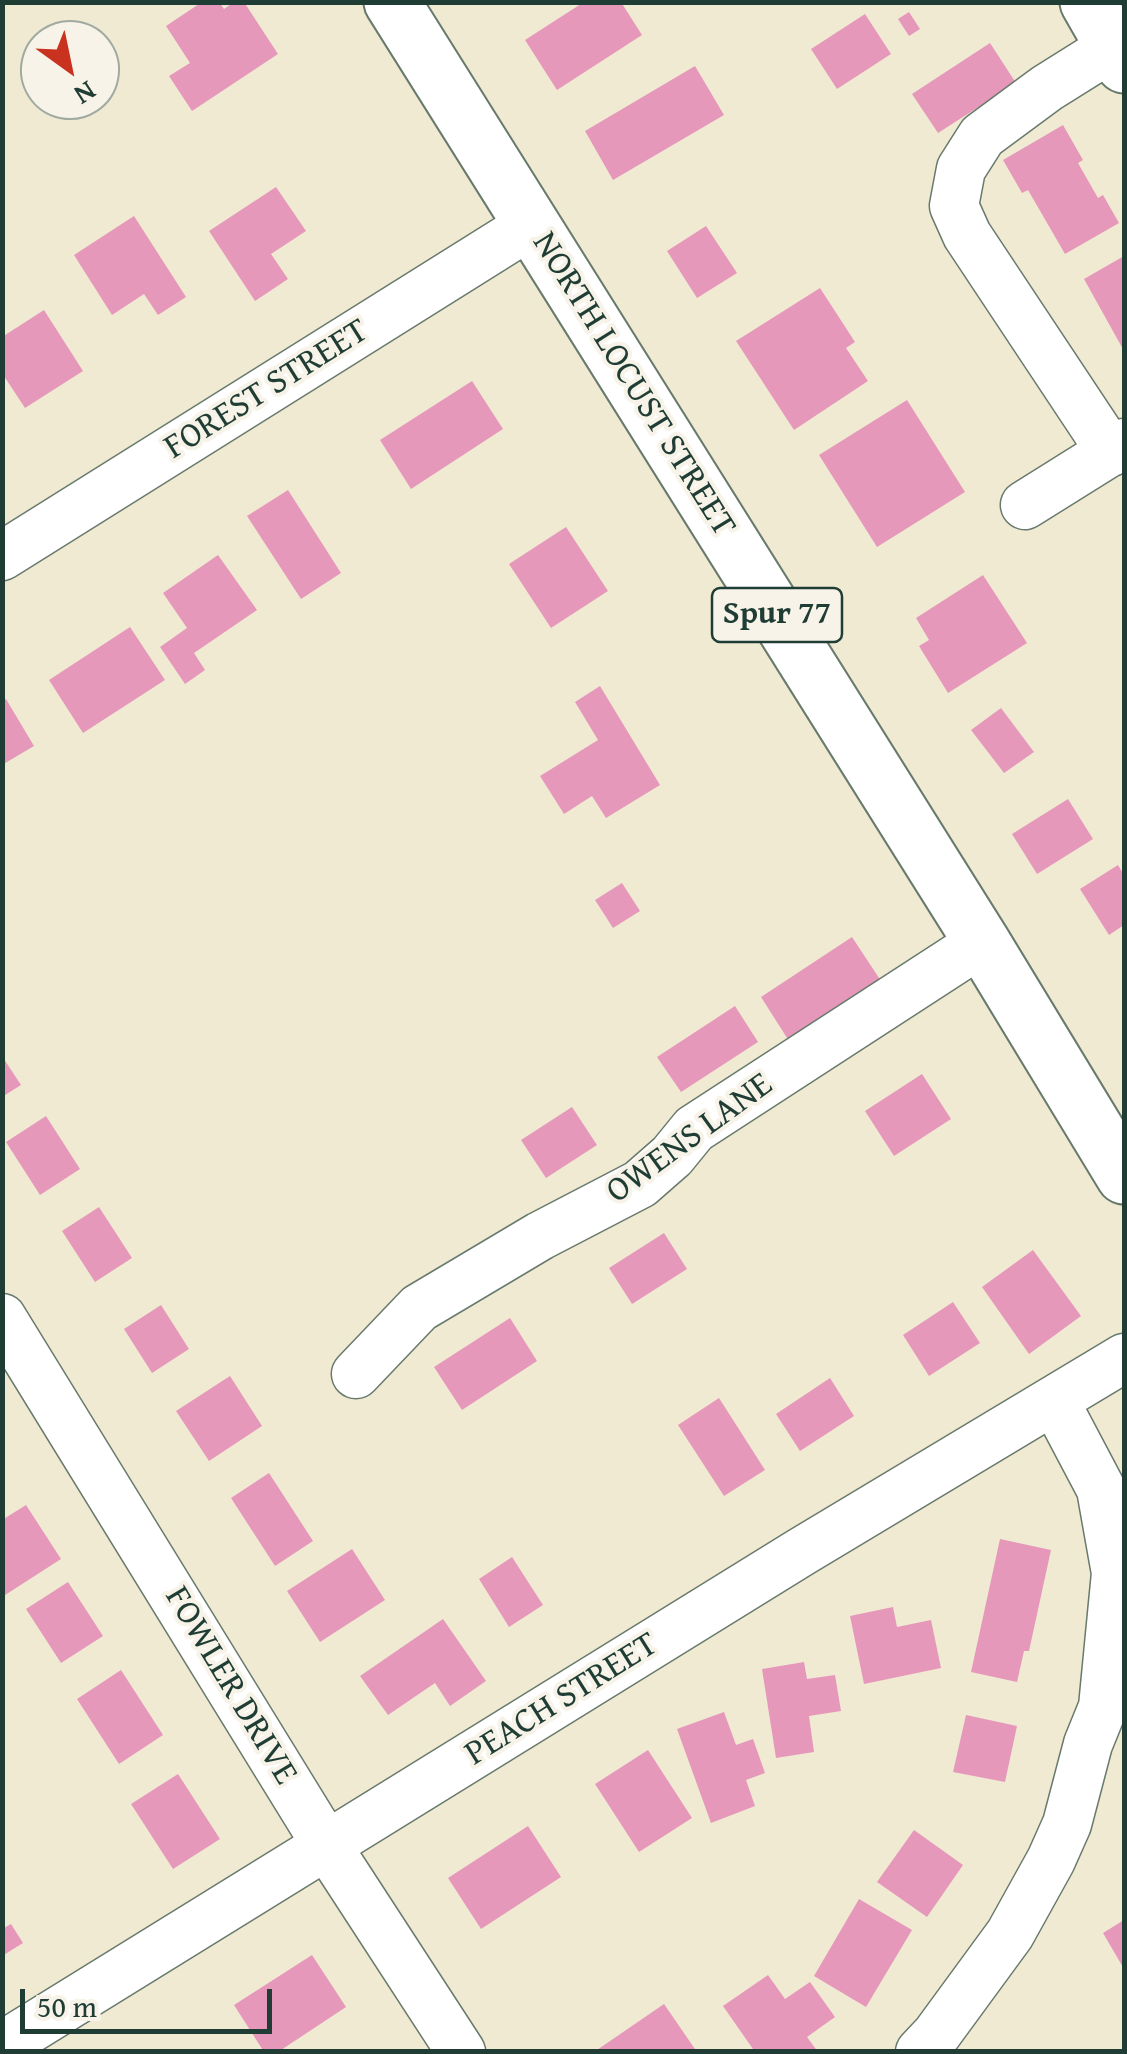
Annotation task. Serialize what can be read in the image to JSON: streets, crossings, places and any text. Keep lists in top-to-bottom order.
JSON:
{
  "streets": {
    "main road": ["NORTH LOCUST STREET", "Spur 77"],
    "street": [
      "FOREST STREET",
      "OWENS LANE",
      "FOWLER DRIVE",
      "PEACH STREET"
    ]
  },
  "crossings": [
    ["NORTH LOCUST STREET", "FOREST STREET"],
    ["NORTH LOCUST STREET", "OWENS LANE"],
    ["FOWLER DRIVE", "PEACH STREET"]
  ],
  "scale_bar": "50 m",
  "north": "bottom right"
}
